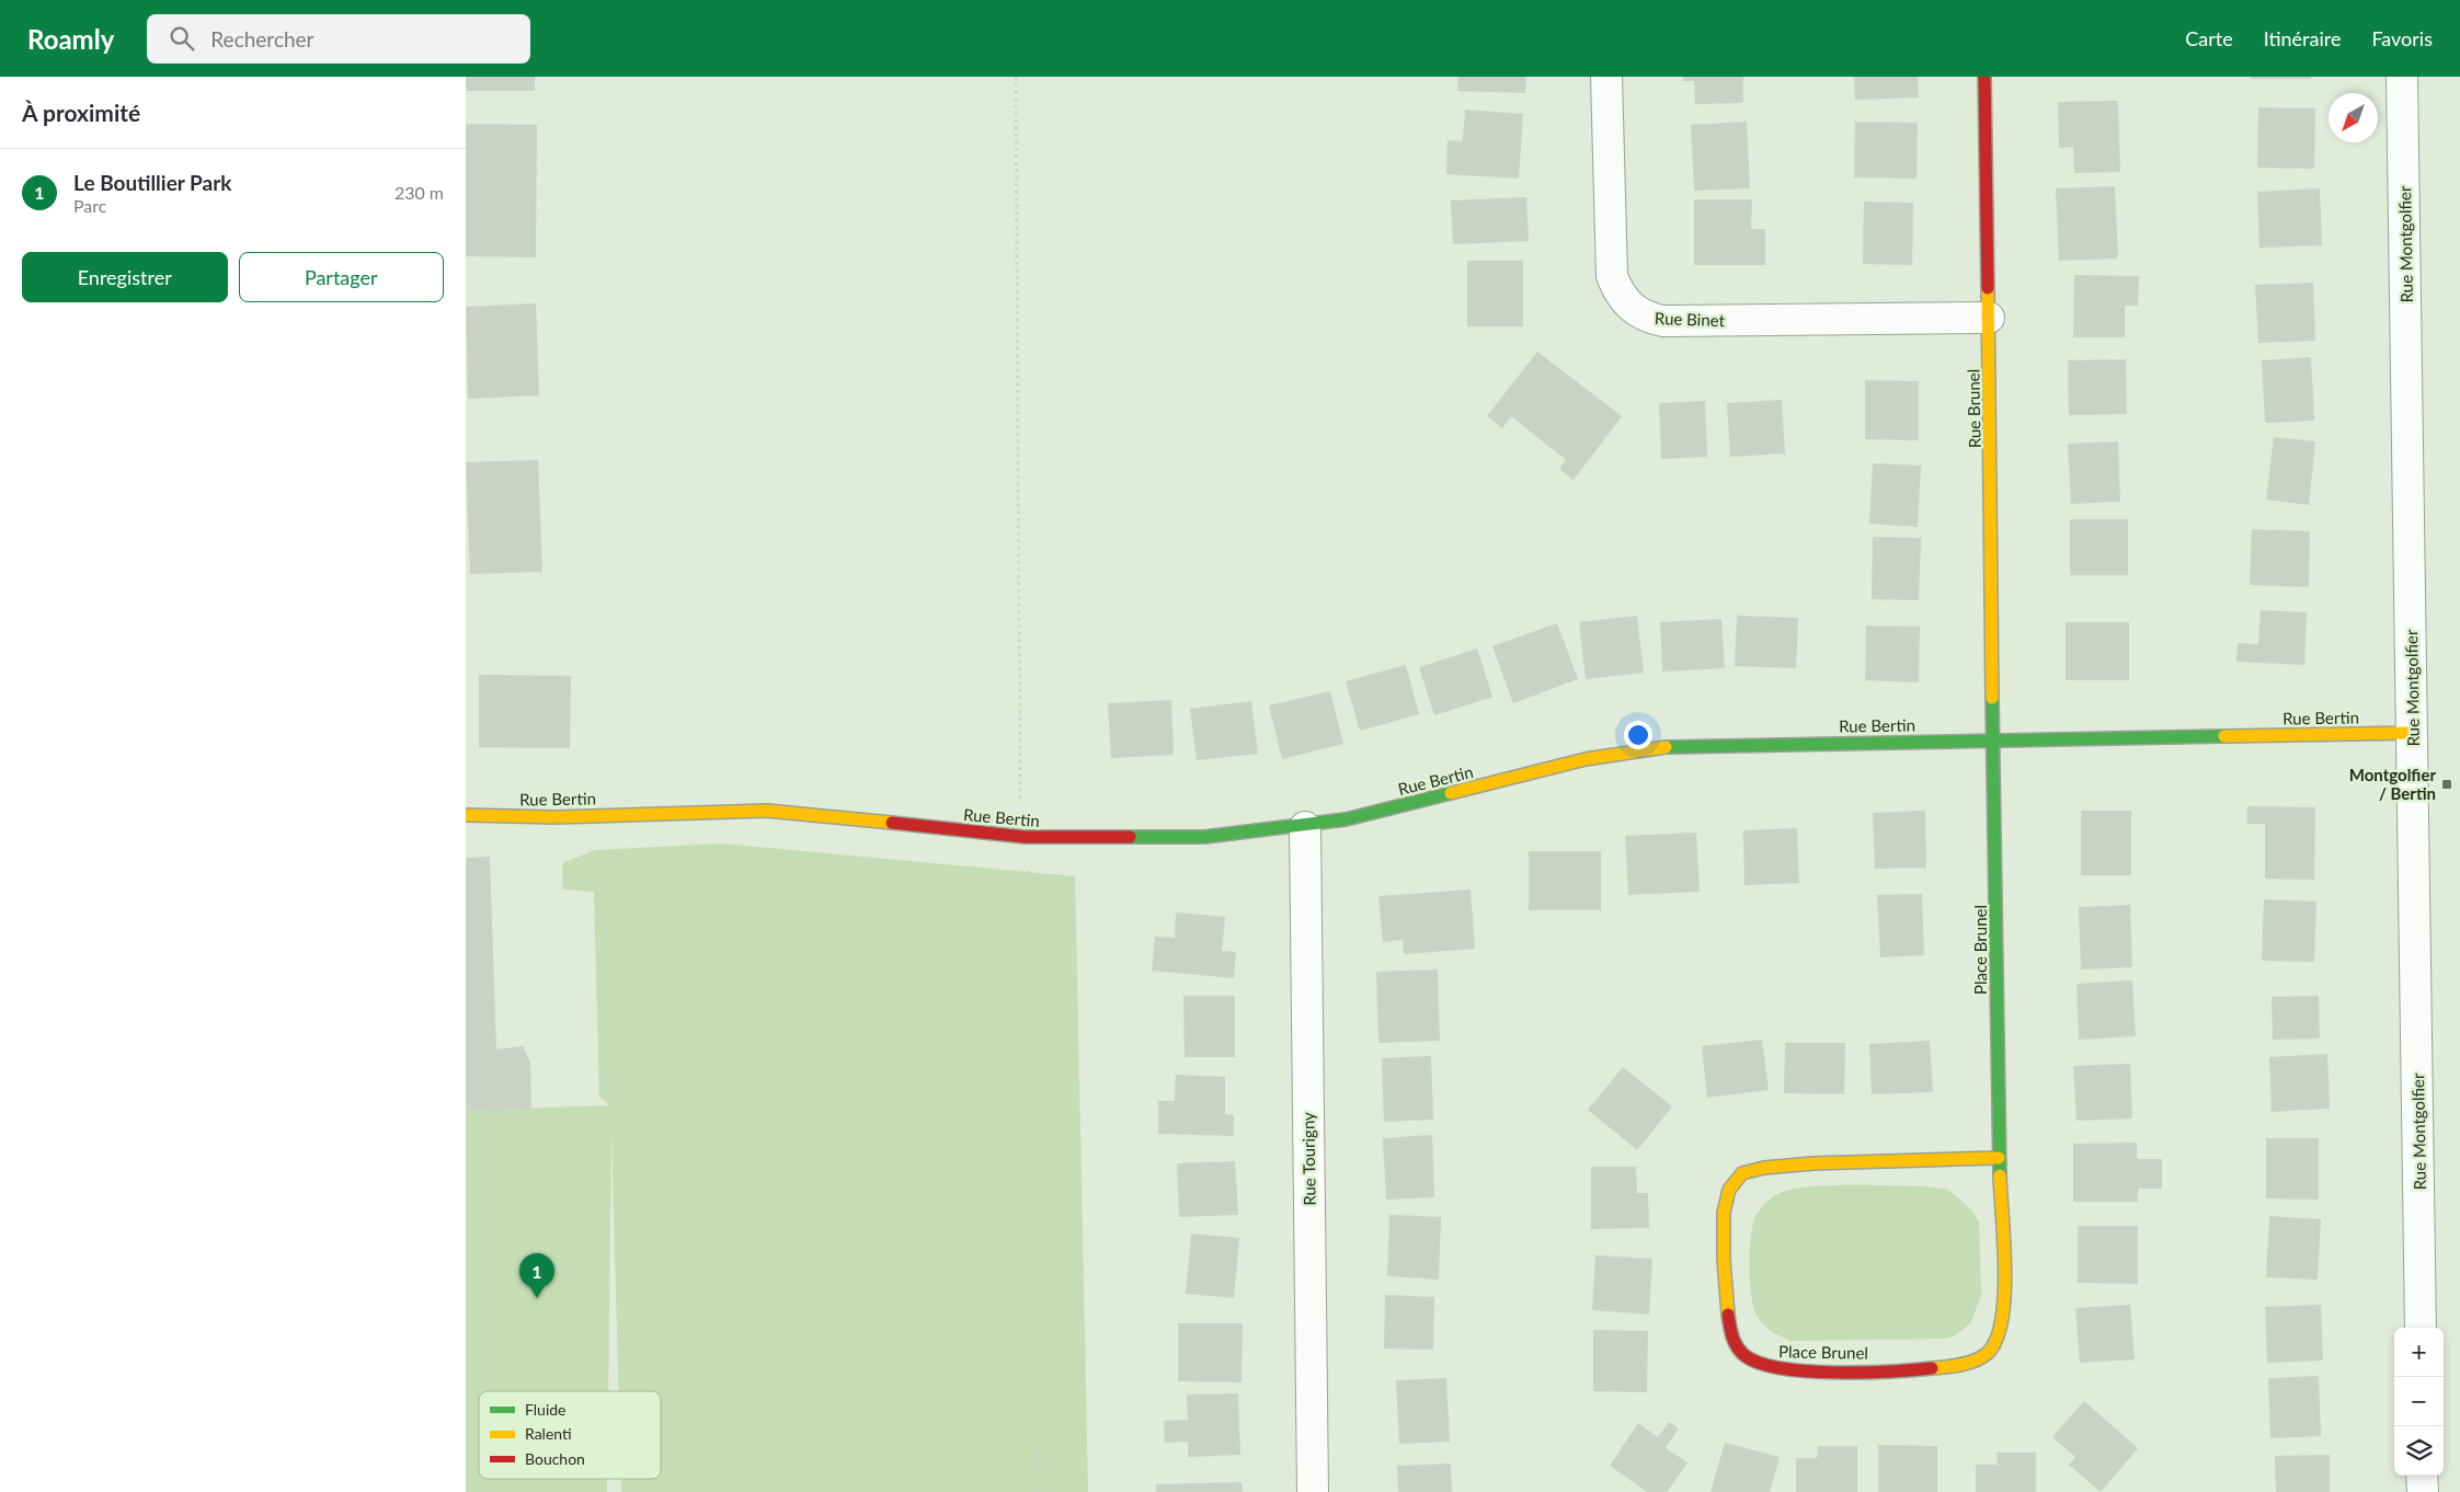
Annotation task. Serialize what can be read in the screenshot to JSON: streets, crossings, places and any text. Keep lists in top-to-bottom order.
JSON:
{
  "streets": {
    "street": [
      "Rue Montgolfier",
      "Rue Binet",
      "Rue Brunel",
      "Rue Bertin",
      "Place Brunel",
      "Rue Tourigny"
    ]
  },
  "crossings": [
    ["Rue Montgolfier", "Rue Bertin"],
    ["Rue Binet", "Rue Brunel"],
    ["Rue Brunel", "Rue Bertin"],
    ["Rue Brunel", "Place Brunel"],
    ["Rue Bertin", "Place Brunel"],
    ["Rue Bertin", "Rue Tourigny"]
  ],
  "places": {
    "transit": ["Montgolfier / Bertin"]
  },
  "legend": ["Fluide", "Ralenti", "Bouchon"],
  "north": "bottom left",
  "page": {
    "header": "Roamly",
    "search": "Rechercher",
    "nav": ["Carte", "Itinéraire", "Favoris"],
    "heading": "À proximité",
    "list": [
      {
        "mark": "1",
        "name": "Le Boutillier Park",
        "note": "Parc",
        "value": "230 m"
      }
    ],
    "buttons": ["Enregistrer", "Partager"],
    "pins": "1",
    "map_buttons": ["+", "−"]
  }
}
